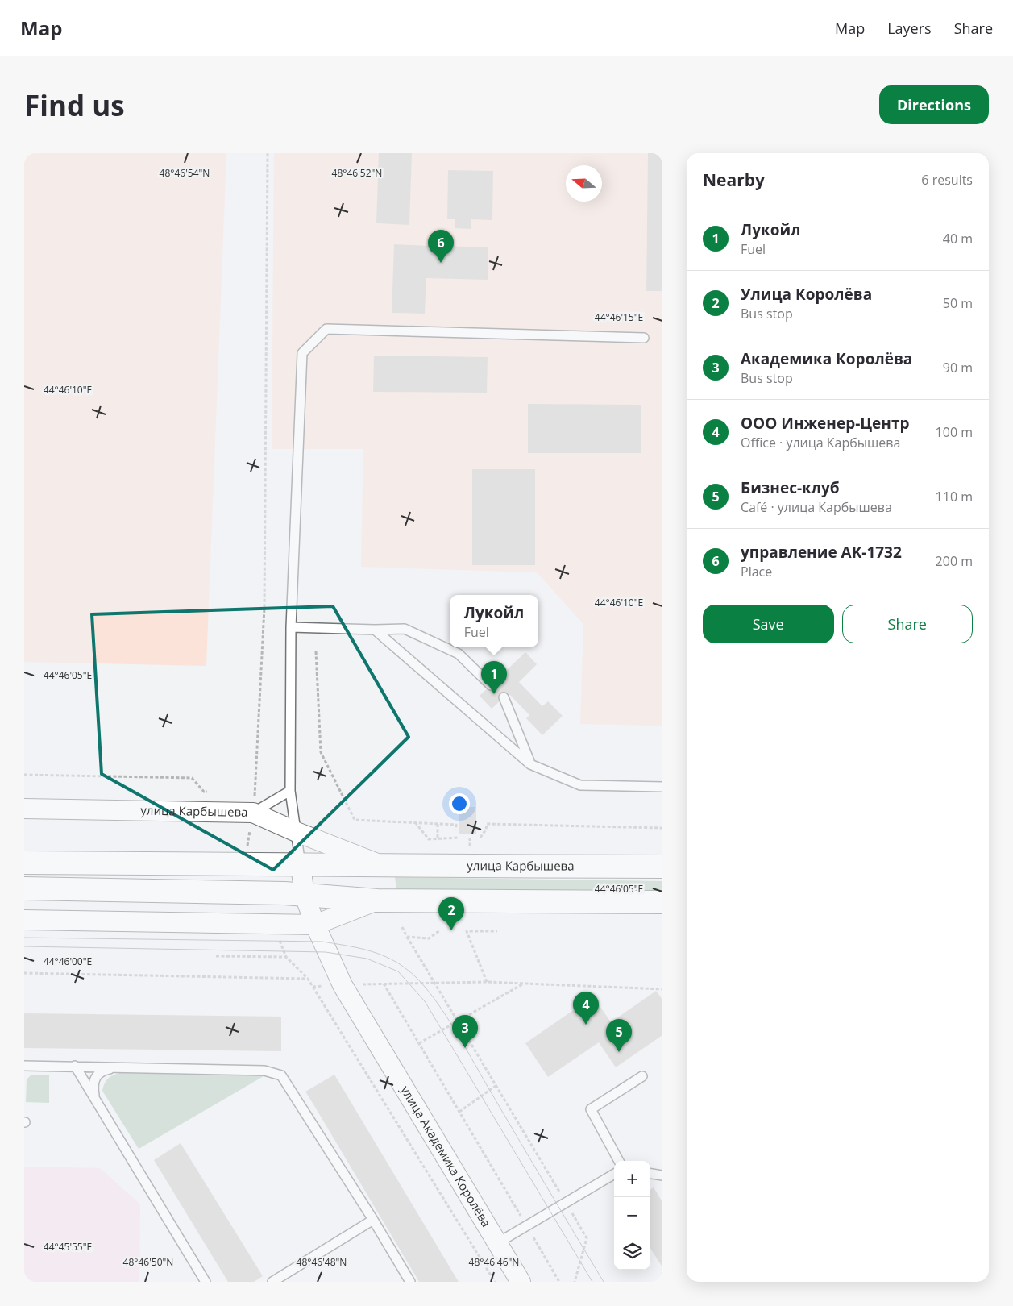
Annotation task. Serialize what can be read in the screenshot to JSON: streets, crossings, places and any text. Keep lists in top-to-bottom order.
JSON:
{
  "streets": {
    "street": ["улица Карбышева", "улица Академика Королёва"]
  },
  "crossings": [
    ["улица Карбышева", "улица Академика Королёва"]
  ],
  "north": "left",
  "page": {
    "header": "Map",
    "nav": ["Map", "Layers", "Share"],
    "buttons": [
      "Directions",
      ["Save", "Share"]
    ],
    "title": "Find us",
    "heading": ["Nearby", "6 results"],
    "list": [
      {
        "mark": "1",
        "name": "Лукойл",
        "note": "Fuel",
        "value": "40 m"
      },
      {
        "mark": "2",
        "name": "Улица Королёва",
        "note": "Bus stop",
        "value": "50 m"
      },
      {
        "mark": "3",
        "name": "Академика Королёва",
        "note": "Bus stop",
        "value": "90 m"
      },
      {
        "mark": "4",
        "name": "ООО Инженер-Центр",
        "note": "Office · улица Карбышева",
        "value": "100 m"
      },
      {
        "mark": "5",
        "name": "Бизнес-клуб",
        "note": "Café · улица Карбышева",
        "value": "110 m"
      },
      {
        "mark": "6",
        "name": "управление AK-1732",
        "note": "Place",
        "value": "200 m"
      }
    ],
    "pins": [
      "6",
      "1",
      "2",
      "4",
      "3",
      "5"
    ],
    "popup": ["Лукойл", "Fuel"],
    "map_buttons": ["+", "−"]
  },
  "coordinates": [
    "48°46'54\"N",
    "48°46'52\"N",
    "44°46'15\"E",
    "44°46'10\"E",
    "44°46'05\"E",
    "44°46'00\"E",
    "44°45'55\"E",
    "48°46'50\"N",
    "48°46'48\"N",
    "48°46'46\"N"
  ]
}
